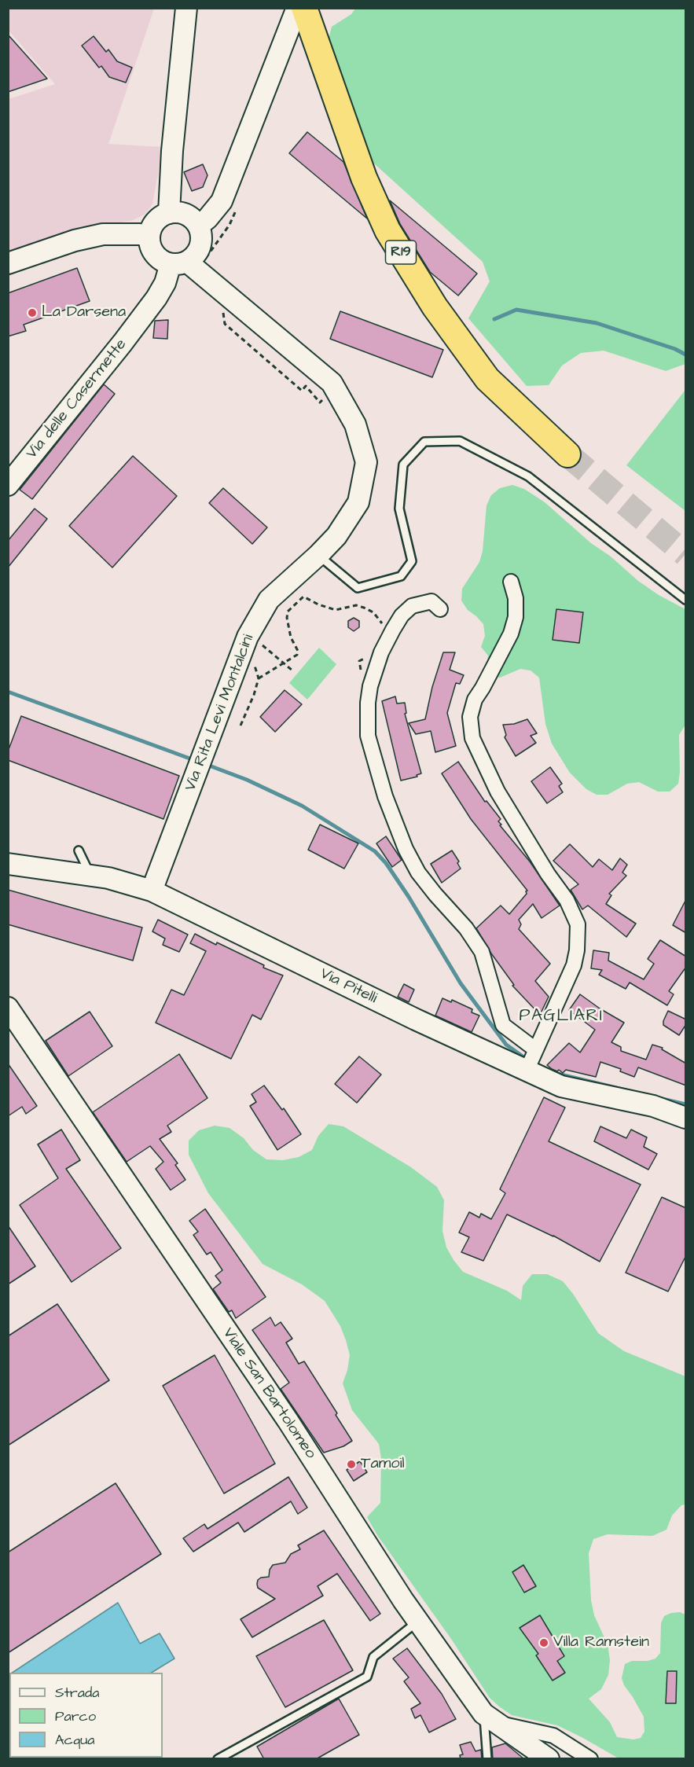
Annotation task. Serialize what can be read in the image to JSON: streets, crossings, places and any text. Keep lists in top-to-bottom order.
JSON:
{
  "streets": {
    "highway": ["R19"],
    "main road": [
      "Via delle Casermette",
      "Via Rita Levi Montalcini",
      "Via Pitelli",
      "Viale San Bartolomeo"
    ]
  },
  "crossings": [
    ["Via delle Casermette", "Via Rita Levi Montalcini"],
    ["Via Rita Levi Montalcini", "Via Pitelli"]
  ],
  "districts": ["PAGLIARI"],
  "places": ["La Darsena", "Tamoil", "Villa Ramstein"],
  "legend": ["Strada", "Parco", "Acqua"]
}
